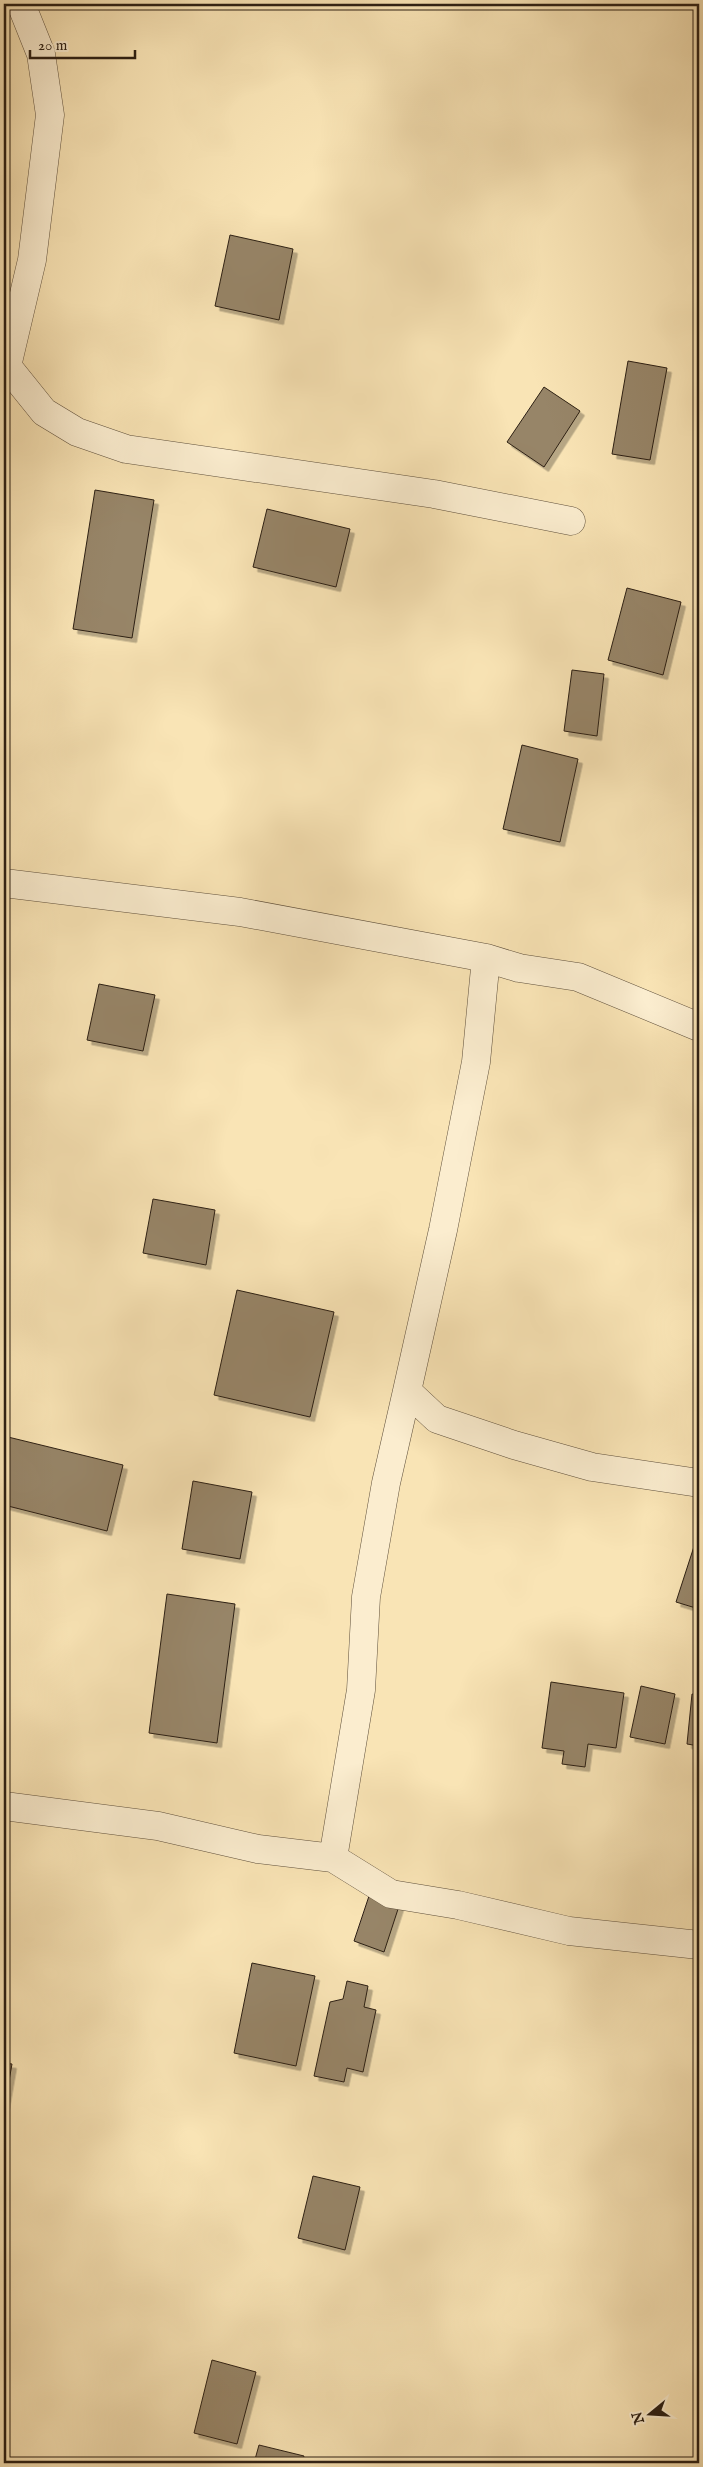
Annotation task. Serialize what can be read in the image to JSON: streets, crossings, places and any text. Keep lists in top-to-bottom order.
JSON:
{
  "scale_bar": "20 m",
  "north": "left"
}
